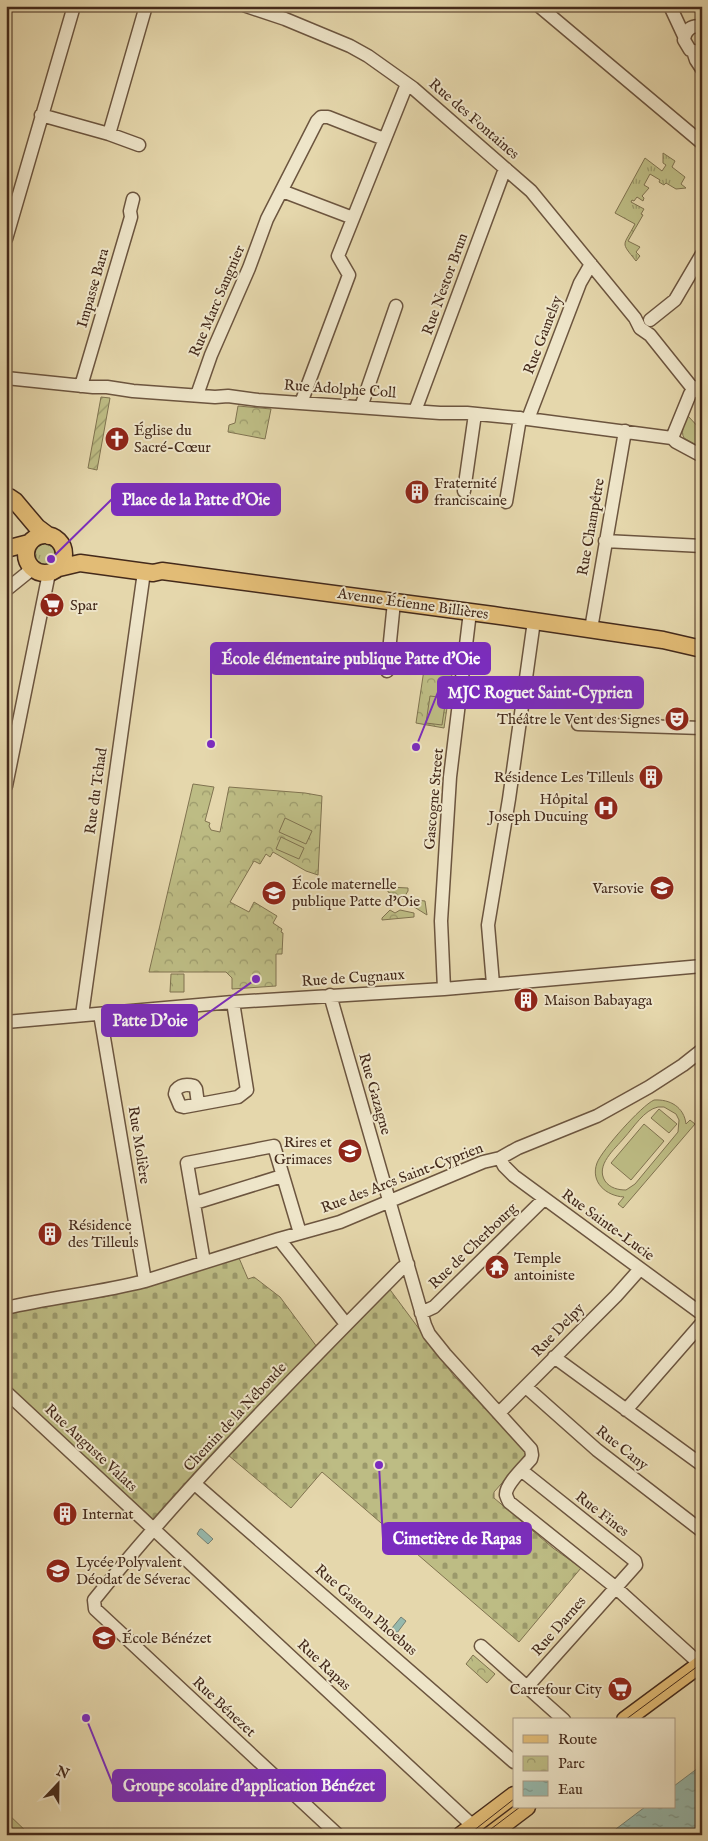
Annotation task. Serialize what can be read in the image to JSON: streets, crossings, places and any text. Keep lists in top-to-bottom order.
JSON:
{
  "streets": {
    "main road": ["Avenue Étienne Billières"],
    "street": [
      "Rue des Fontaines",
      "Rue Nestor Brun",
      "Impasse Bara",
      "Rue Marc Sangnier",
      "Rue Gamelsy",
      "Rue Adolphe Coll",
      "Rue Champêtre",
      "Rue du Tchad",
      "Gascogne Street",
      "Rue de Cugnaux",
      "Rue Gazagne",
      "Rue Molière",
      "Rue des Arcs Saint-Cyprien",
      "Rue Sainte-Lucie",
      "Rue de Cherbourg",
      "Rue Delpy",
      "Chemin de la Néboude",
      "Rue Auguste Valats",
      "Rue Cany",
      "Rue Fines",
      "Rue Gaston Phoebus",
      "Rue Darnes",
      "Rue Rapas",
      "Rue Bénezet"
    ]
  },
  "crossings": [
    ["Rue des Fontaines", "Rue Nestor Brun"],
    ["Rue des Fontaines", "Rue Gamelsy"],
    ["Rue Nestor Brun", "Rue Adolphe Coll"],
    ["Impasse Bara", "Rue Adolphe Coll"],
    ["Rue Marc Sangnier", "Rue Adolphe Coll"],
    ["Rue Gamelsy", "Rue Adolphe Coll"],
    ["Rue Adolphe Coll", "Rue Champêtre"],
    ["Rue Champêtre", "Avenue Étienne Billières"],
    ["Avenue Étienne Billières", "Rue du Tchad"],
    ["Avenue Étienne Billières", "Gascogne Street"],
    ["Rue du Tchad", "Rue de Cugnaux"],
    ["Gascogne Street", "Rue de Cugnaux"],
    ["Rue de Cugnaux", "Rue Gazagne"],
    ["Rue de Cugnaux", "Rue Molière"],
    ["Rue Gazagne", "Rue des Arcs Saint-Cyprien"],
    ["Rue Gazagne", "Rue de Cherbourg"],
    ["Rue Gazagne", "Rue Delpy"],
    ["Rue Gazagne", "Chemin de la Néboude"],
    ["Rue Gazagne", "Rue Fines"],
    ["Rue Molière", "Rue des Arcs Saint-Cyprien"],
    ["Rue des Arcs Saint-Cyprien", "Rue Sainte-Lucie"],
    ["Rue Sainte-Lucie", "Rue de Cherbourg"],
    ["Rue Sainte-Lucie", "Rue Delpy"],
    ["Rue Delpy", "Rue Cany"],
    ["Chemin de la Néboude", "Rue Auguste Valats"],
    ["Chemin de la Néboude", "Rue Gaston Phoebus"],
    ["Chemin de la Néboude", "Rue Rapas"],
    ["Chemin de la Néboude", "Rue Bénezet"],
    ["Rue Auguste Valats", "Rue Rapas"],
    ["Rue Fines", "Rue Darnes"]
  ],
  "places": {
    "church": ["Église du Sacré-Cœur"],
    "building": [
      "Fraternité franciscaine",
      "Résidence Les Tilleuls",
      "Maison Babayaga",
      "Résidence des Tilleuls",
      "Internat"
    ],
    "other": [
      "Place de la Patte d'Oie",
      "École élémentaire publique Patte d'Oie",
      "MJC Roguet Saint-Cyprien",
      "Patte D'oie",
      "Cimetière de Rapas",
      "Groupe scolaire d'application Bénézet"
    ],
    "supermarket": ["Spar", "Carrefour City"],
    "theatre": ["Théâtre le Vent des Signes"],
    "hospital": ["Hôpital Joseph Ducuing"],
    "school or university": [
      "Varsovie",
      "École maternelle publique Patte d'Oie",
      "Rires et Grimaces",
      "Lycée Polyvalent Déodat de Séverac",
      "École Bénézet"
    ],
    "temple": ["Temple antoiniste"]
  },
  "legend": ["Route", "Parc", "Eau"],
  "north": "top"
}
